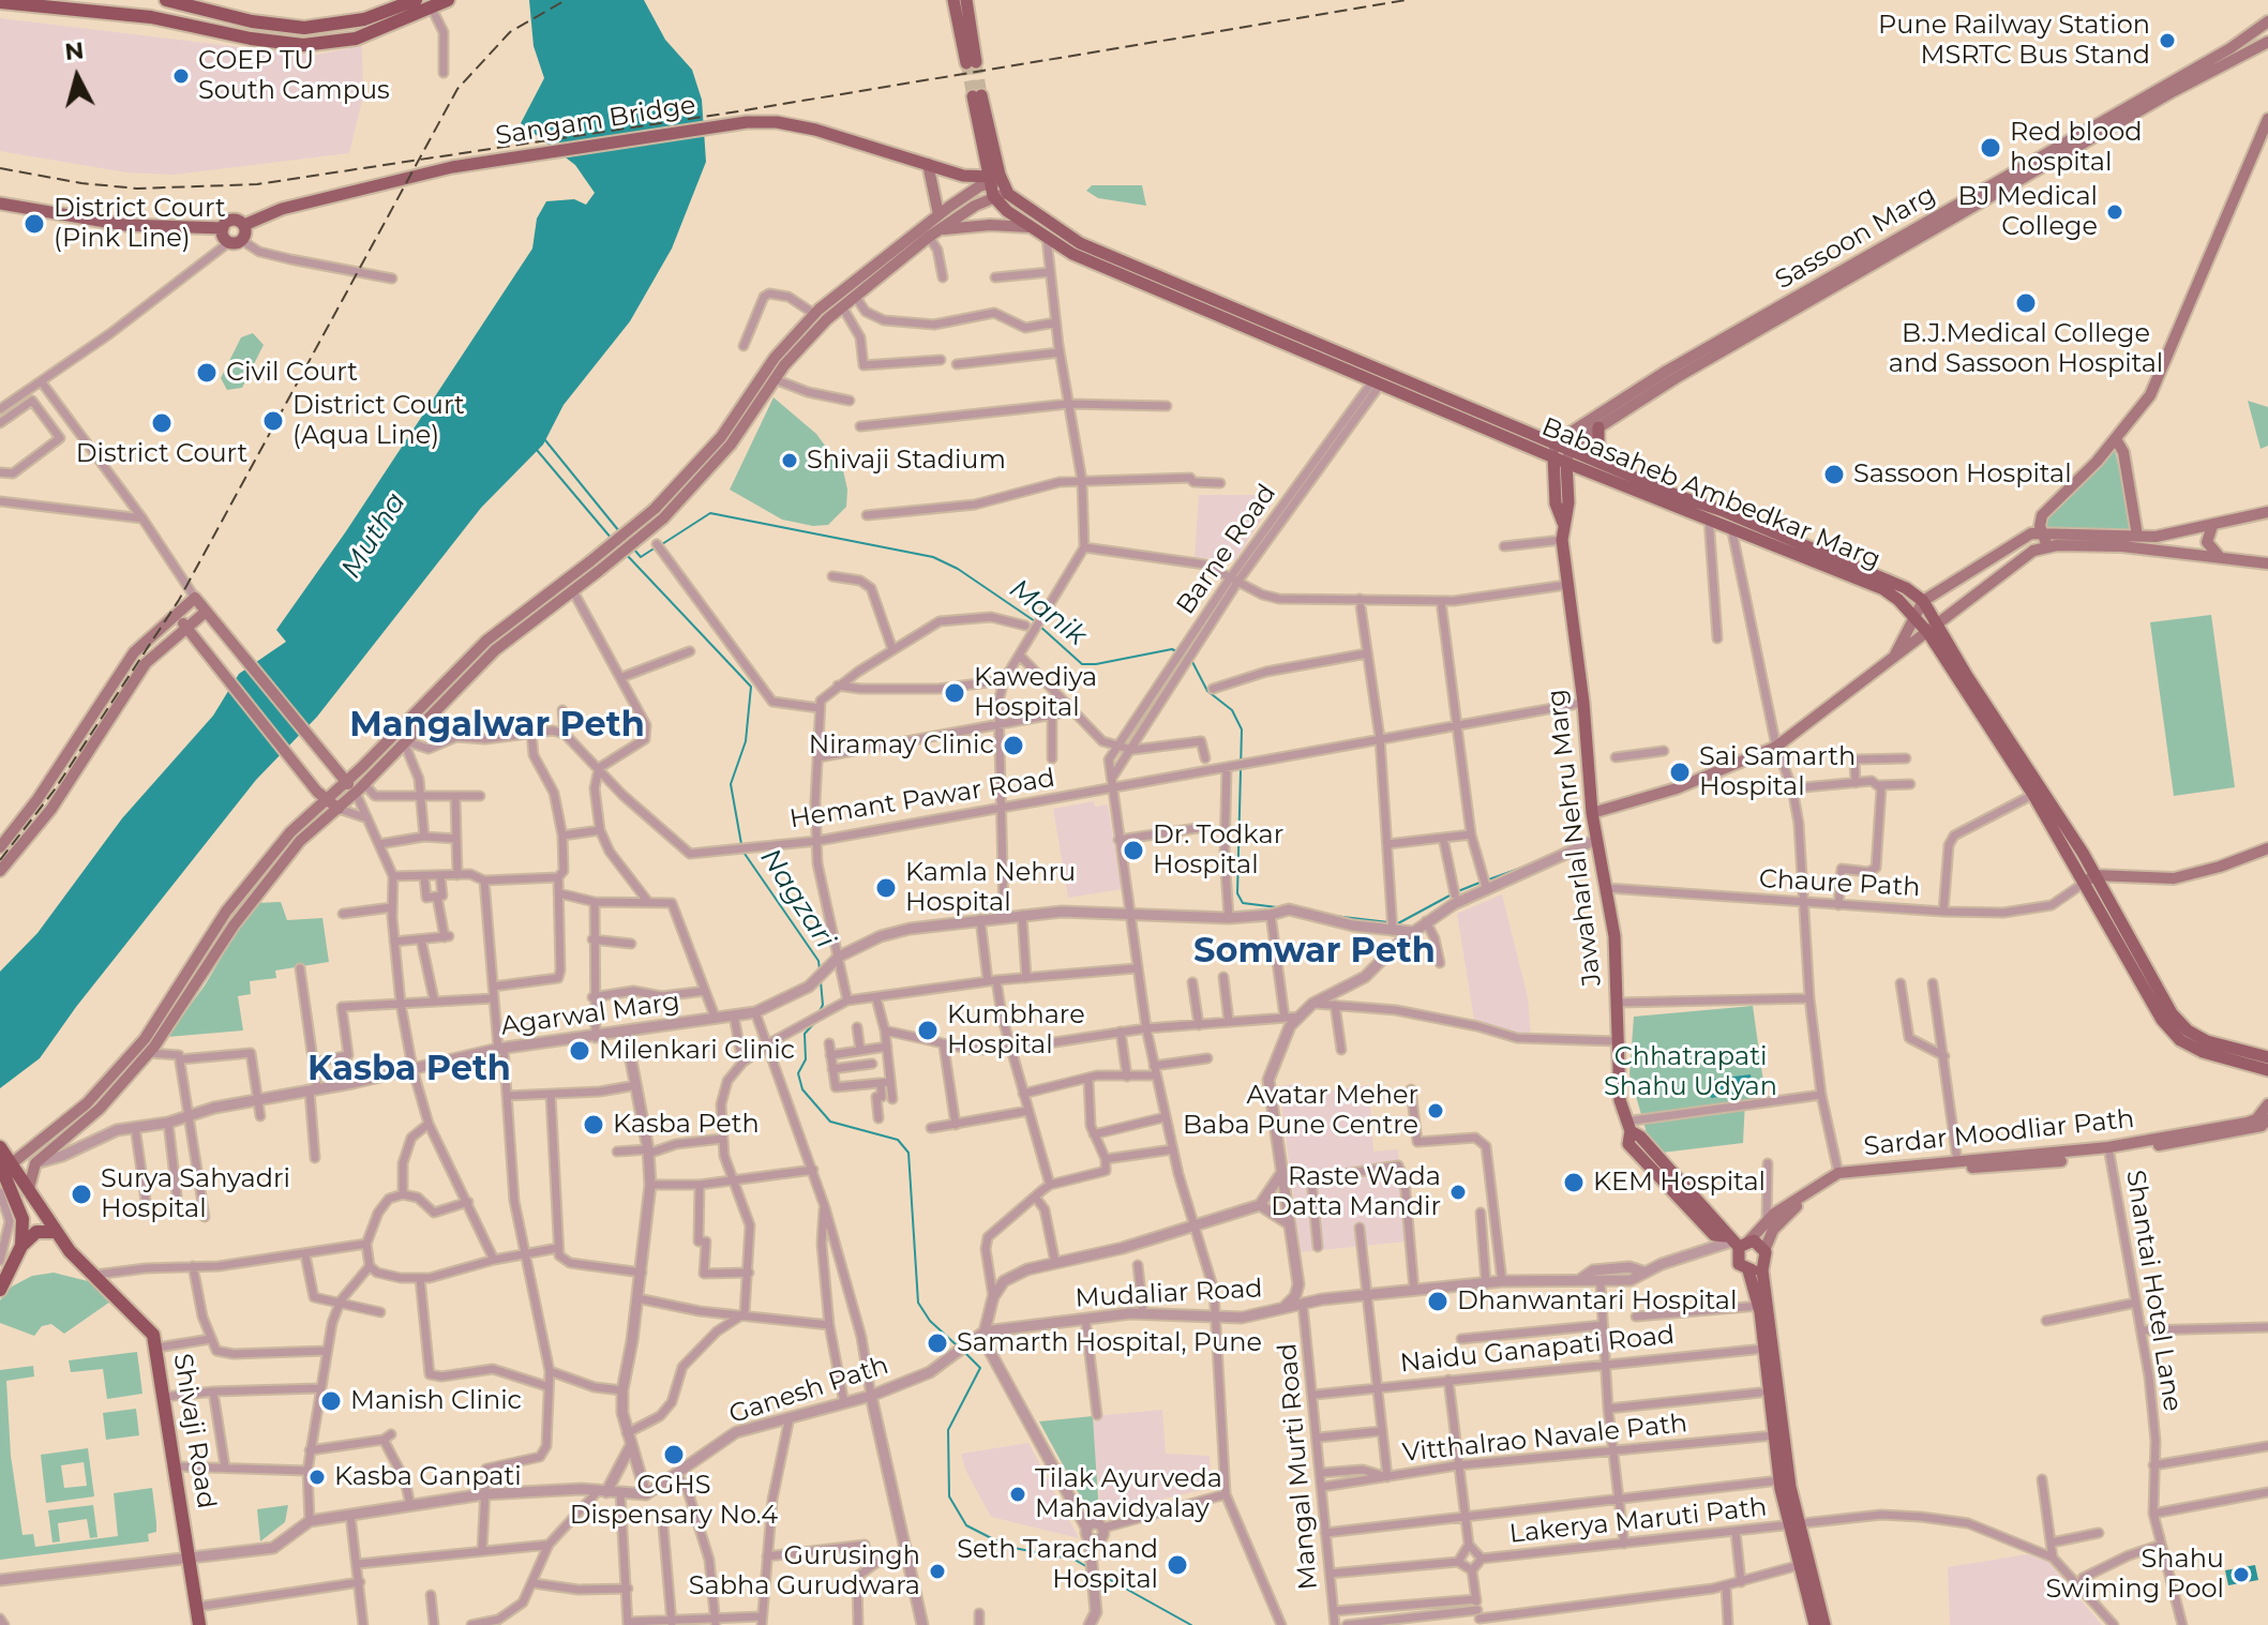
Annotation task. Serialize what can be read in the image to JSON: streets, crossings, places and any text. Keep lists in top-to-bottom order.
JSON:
{
  "streets": {
    "highway": ["Shivaji Road"],
    "main road": [
      "Sangam Bridge",
      "Sassoon Marg",
      "Babasaheb Ambedkar Marg",
      "Jawaharlal Nehru Marg",
      "Sardar Moodliar Path"
    ],
    "street": [
      "Barne Road",
      "Hemant Pawar Road",
      "Chaure Path",
      "Agarwal Marg",
      "Shantai Hotel Lane",
      "Mudaliar Road",
      "Naidu Ganapati Road",
      "Ganesh Path",
      "Vitthalrao Navale Path",
      "Mangal Murti Road",
      "Lakerya Maruti Path"
    ]
  },
  "crossings": [
    ["Sangam Bridge", "Babasaheb Ambedkar Marg"],
    ["Sassoon Marg", "Babasaheb Ambedkar Marg"],
    ["Sassoon Marg", "Jawaharlal Nehru Marg"],
    ["Babasaheb Ambedkar Marg", "Barne Road"],
    ["Babasaheb Ambedkar Marg", "Jawaharlal Nehru Marg"],
    ["Babasaheb Ambedkar Marg", "Chaure Path"],
    ["Hemant Pawar Road", "Jawaharlal Nehru Marg"],
    ["Jawaharlal Nehru Marg", "Chaure Path"],
    ["Sardar Moodliar Path", "Shantai Hotel Lane"],
    ["Sardar Moodliar Path", "Mudaliar Road"],
    ["Sardar Moodliar Path", "Mangal Murti Road"],
    ["Mudaliar Road", "Ganesh Path"],
    ["Mudaliar Road", "Mangal Murti Road"],
    ["Naidu Ganapati Road", "Mangal Murti Road"],
    ["Vitthalrao Navale Path", "Mangal Murti Road"]
  ],
  "districts": ["Mangalwar Peth", "Somwar Peth", "Kasba Peth"],
  "water": ["Mutha", "Manik", "Nagzari"],
  "parks": ["Chhatrapati Shahu Udyan"],
  "places": [
    "Pune Railway Station MSRTC Bus Stand",
    "COEP TU South Campus",
    "Red blood hospital",
    "BJ Medical College",
    "District Court (Pink Line)",
    "B.J.Medical College and Sassoon Hospital",
    "Civil Court",
    "District Court (Aqua Line)",
    "District Court",
    "Shivaji Stadium",
    "Sassoon Hospital",
    "Kawediya Hospital",
    "Niramay Clinic",
    "Sai Samarth Hospital",
    "Dr. Todkar Hospital",
    "Kamla Nehru Hospital",
    "Kumbhare Hospital",
    "Milenkari Clinic",
    "Avatar Meher Baba Pune Centre",
    "Kasba Peth",
    "KEM Hospital",
    "Raste Wada Datta Mandir",
    "Surya Sahyadri Hospital",
    "Dhanwantari Hospital",
    "Samarth Hospital, Pune",
    "Manish Clinic",
    "CGHS Dispensary No.4",
    "Kasba Ganpati",
    "Tilak Ayurveda Mahavidyalay",
    "Seth Tarachand Hospital",
    "Gurusingh Sabha Gurudwara",
    "Shahu Swiming Pool"
  ],
  "north": "top"
}
